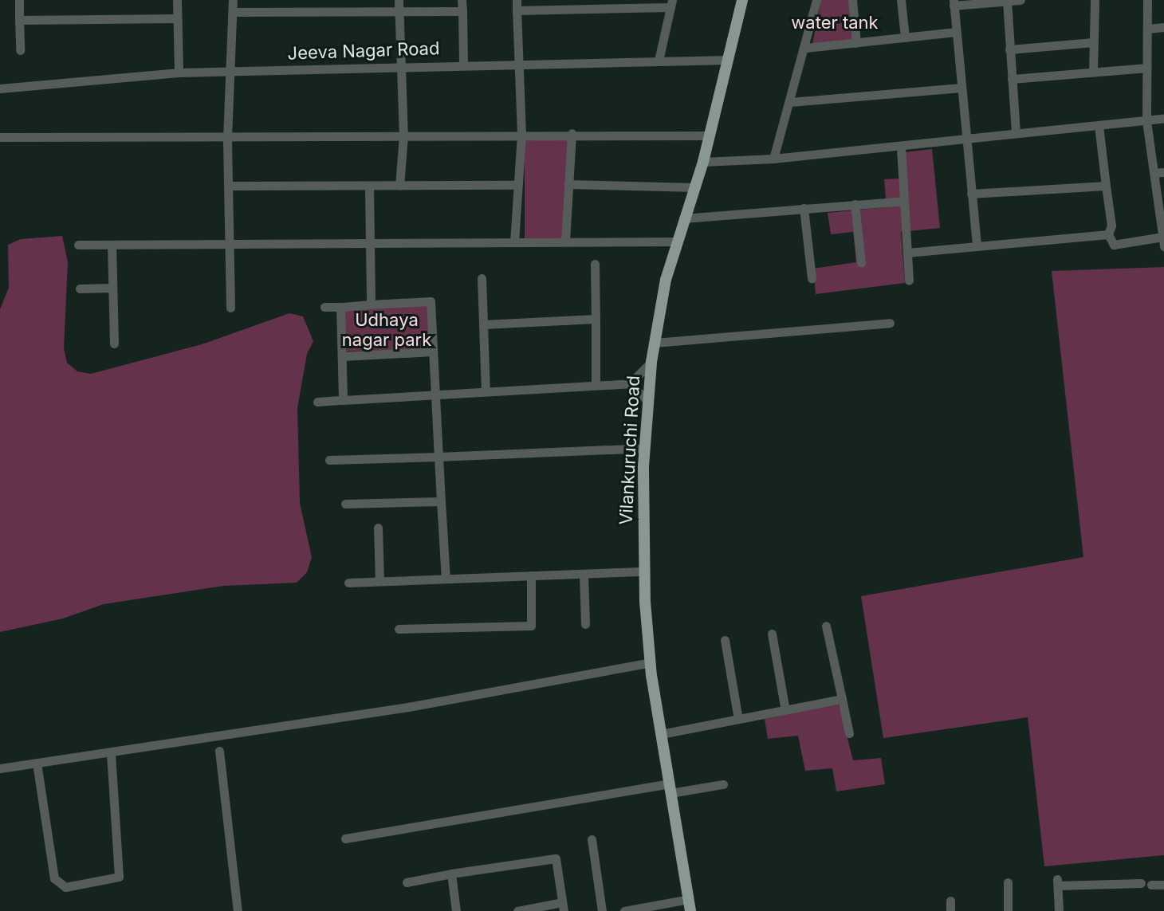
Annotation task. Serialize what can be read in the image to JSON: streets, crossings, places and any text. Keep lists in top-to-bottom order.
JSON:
{
  "streets": {
    "main road": ["Vilankuruchi Road"],
    "street": ["Jeeva Nagar Road"]
  },
  "crossings": [
    ["Jeeva Nagar Road", "Vilankuruchi Road"]
  ],
  "parks": ["water tank", "Udhaya nagar park"]
}
